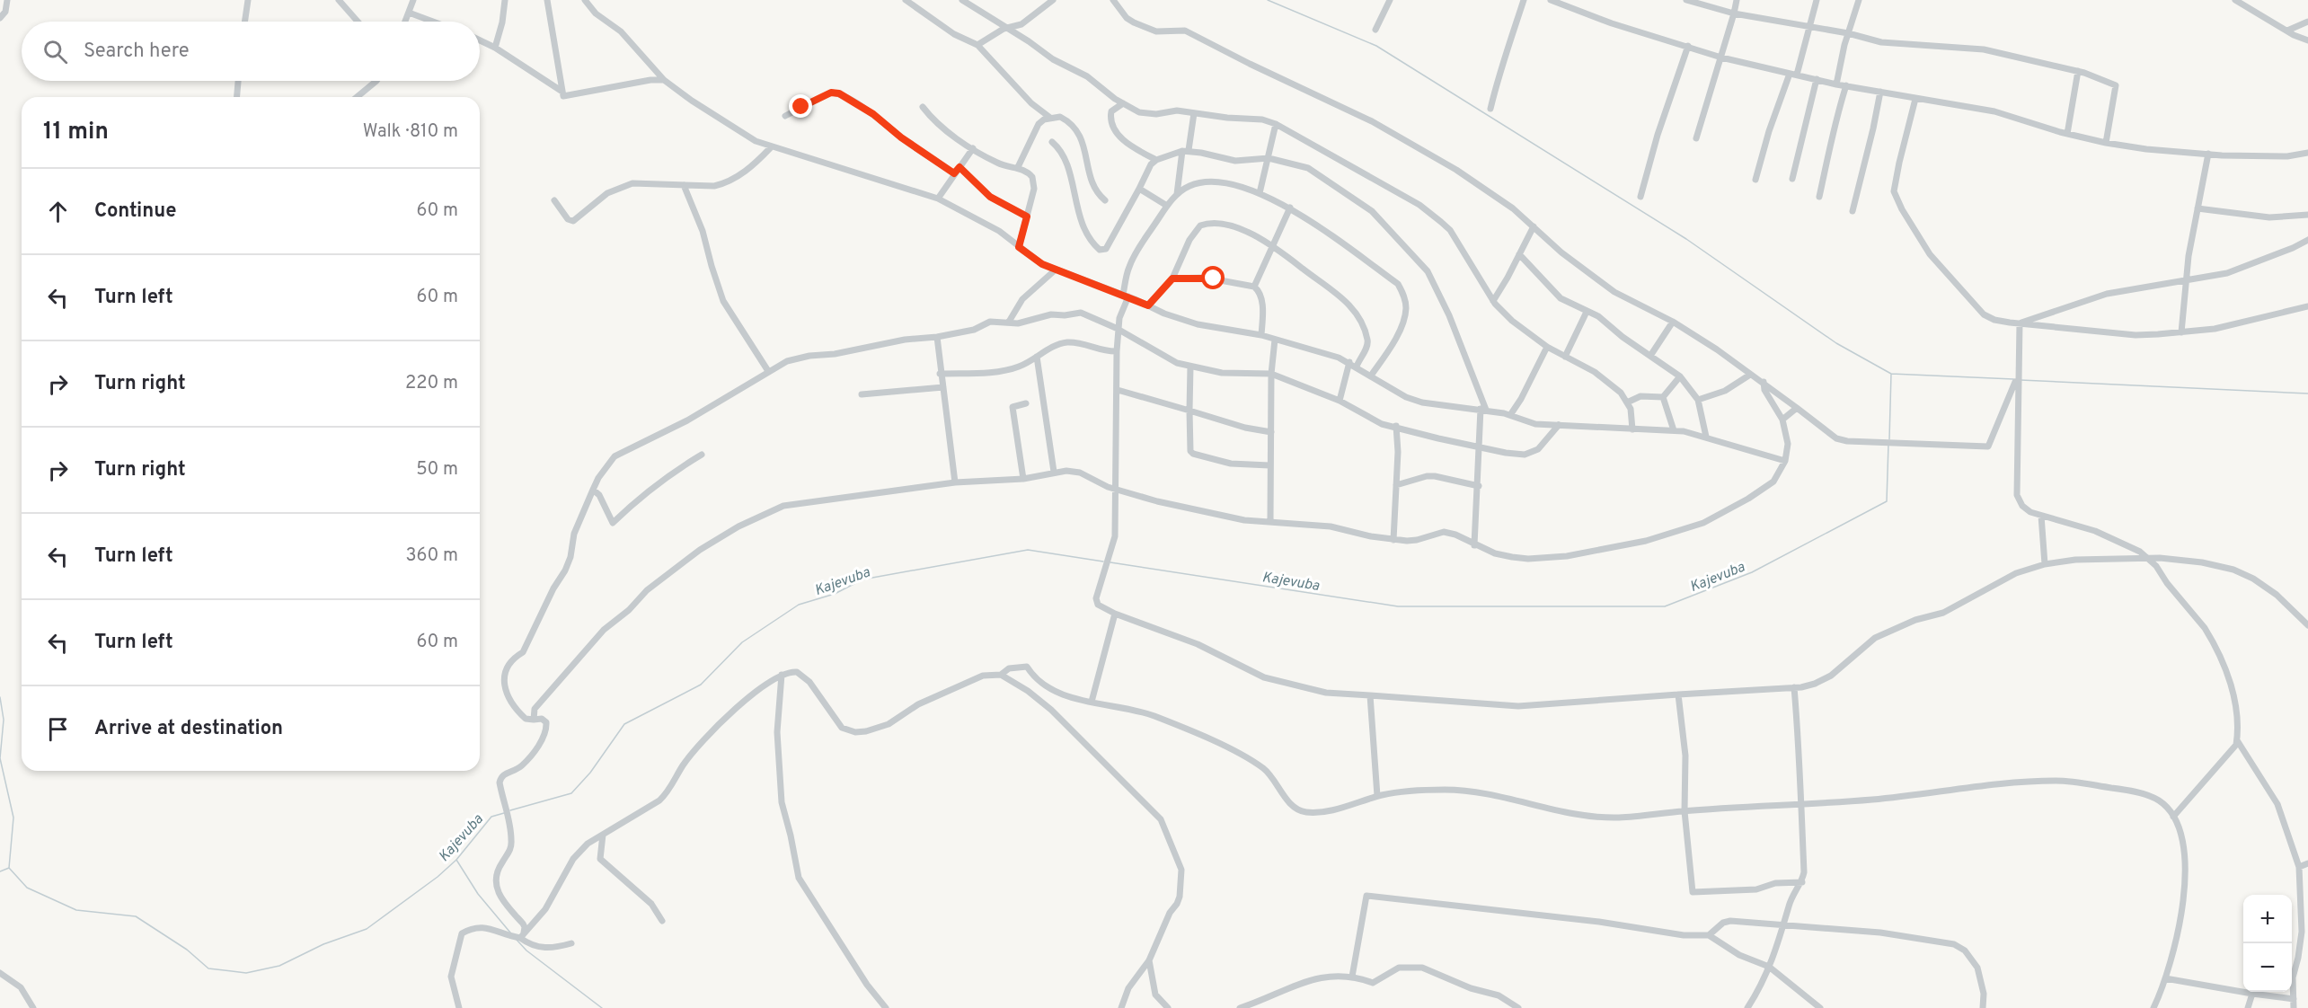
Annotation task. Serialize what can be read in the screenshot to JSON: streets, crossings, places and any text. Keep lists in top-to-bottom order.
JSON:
{
  "water": ["Kajevuba"],
  "page": {
    "search": "Search here",
    "heading": ["11 min", "Walk · 810 m"],
    "list": [
      ["Continue", "60 m"],
      ["Turn left", "60 m"],
      ["Turn right", "220 m"],
      ["Turn right", "50 m"],
      ["Turn left", "360 m"],
      ["Turn left", "60 m"],
      "Arrive at destination"
    ],
    "map_buttons": ["+", "−"]
  }
}
